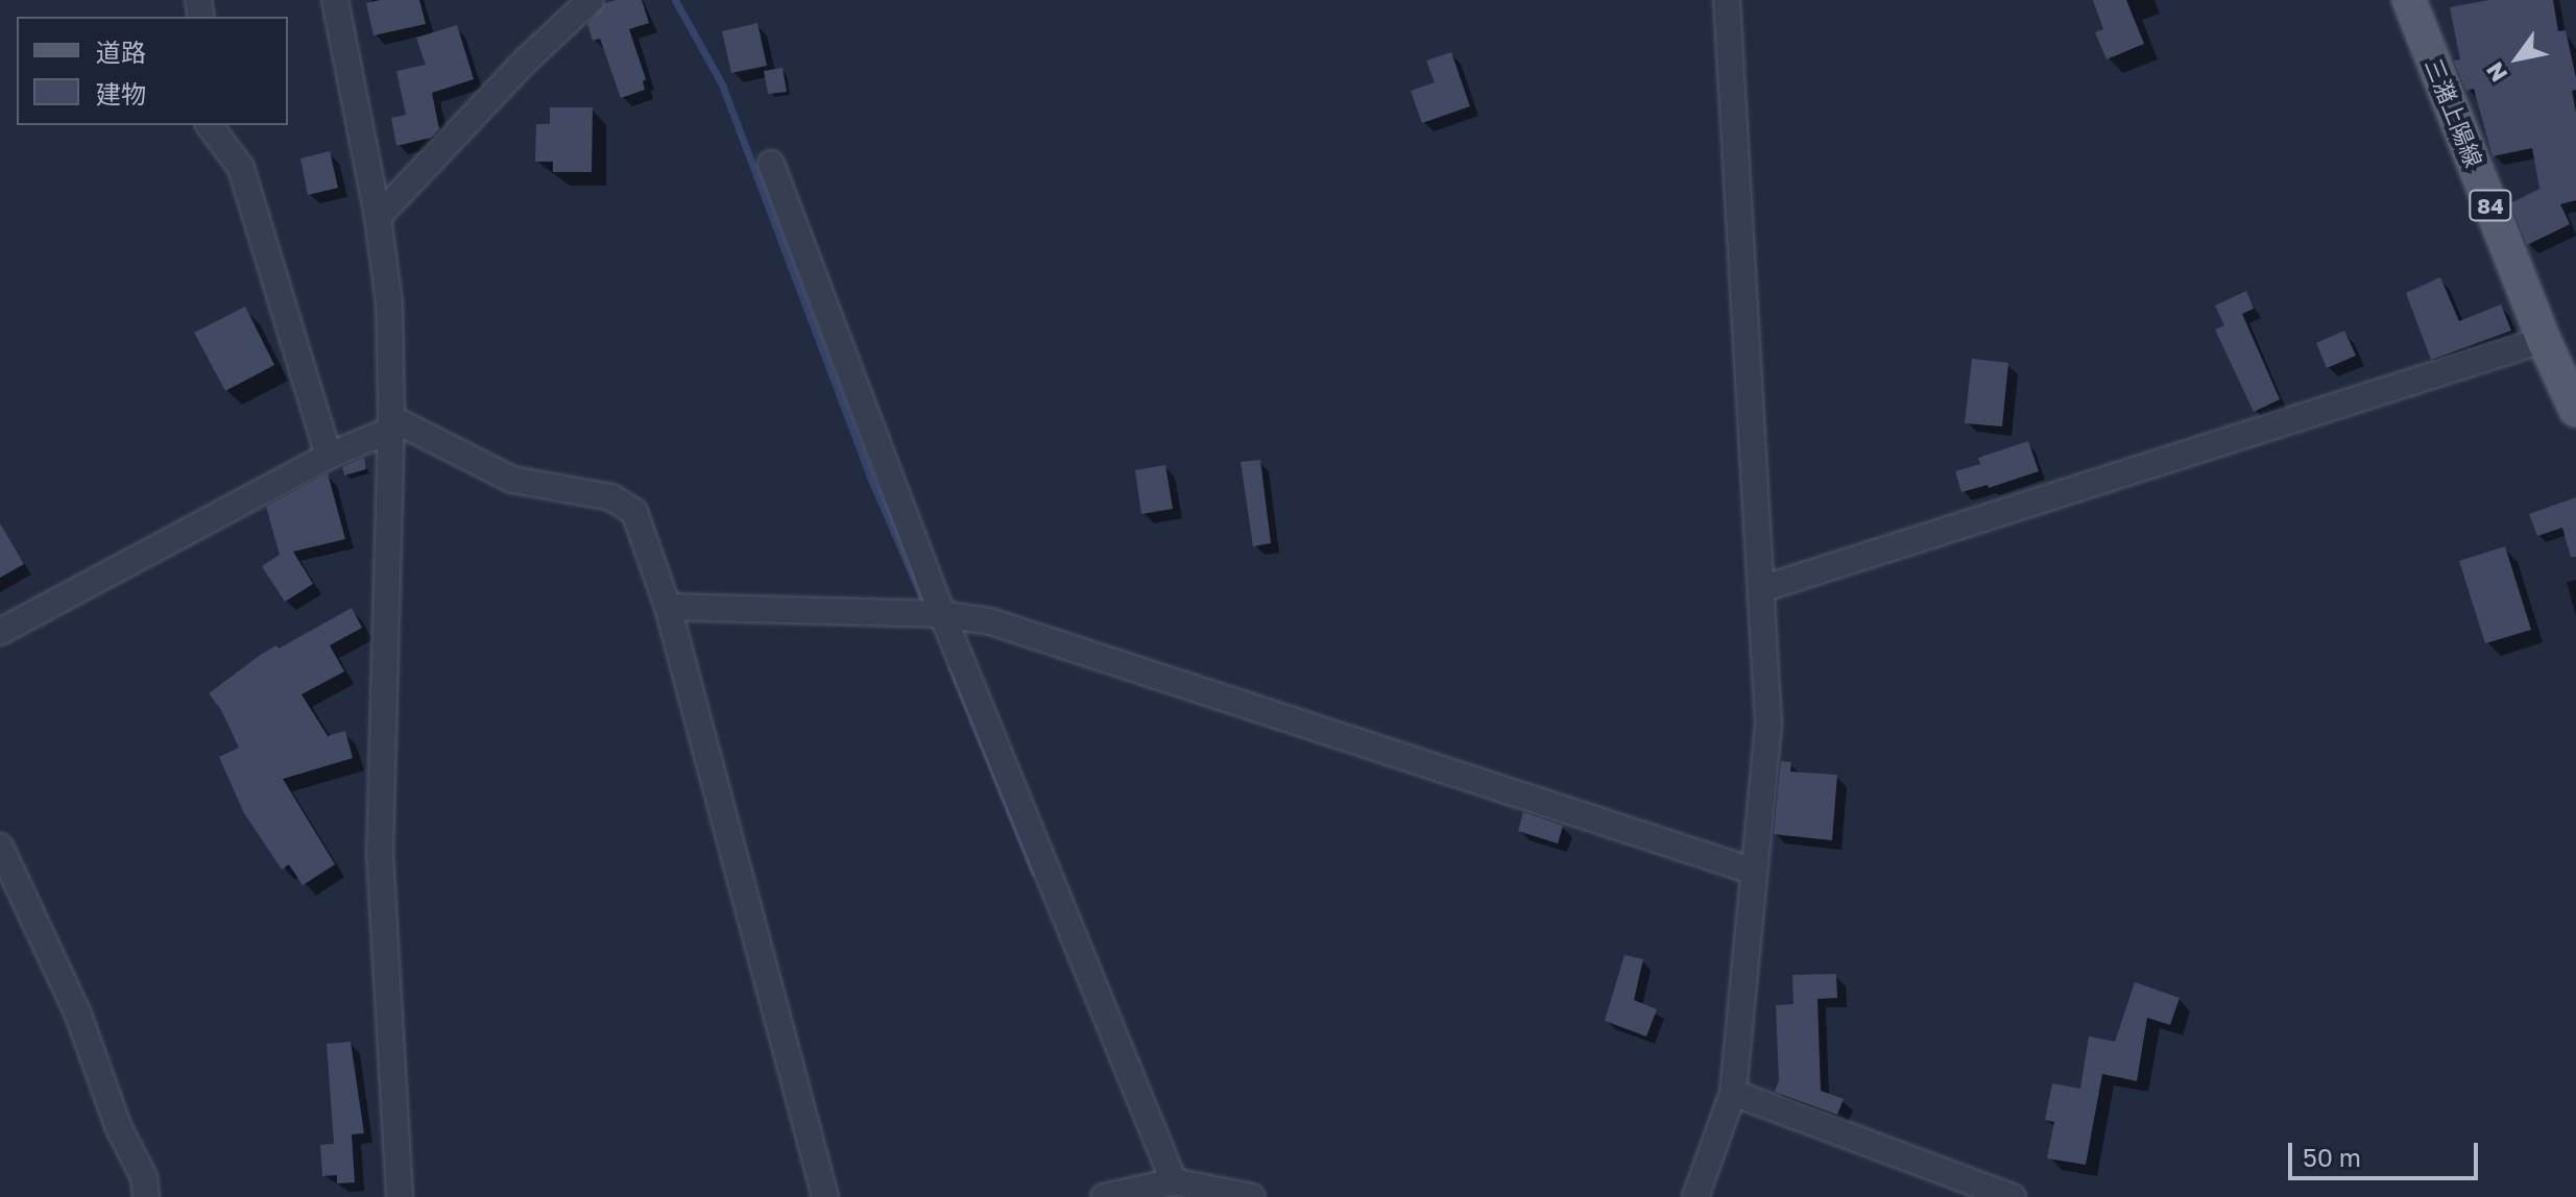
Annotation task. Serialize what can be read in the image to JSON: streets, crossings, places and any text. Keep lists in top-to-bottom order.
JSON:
{
  "streets": {
    "main road": ["三潴上陽線", "84"]
  },
  "legend": ["道路", "建物"],
  "scale_bar": "50 m",
  "north": "bottom left"
}
